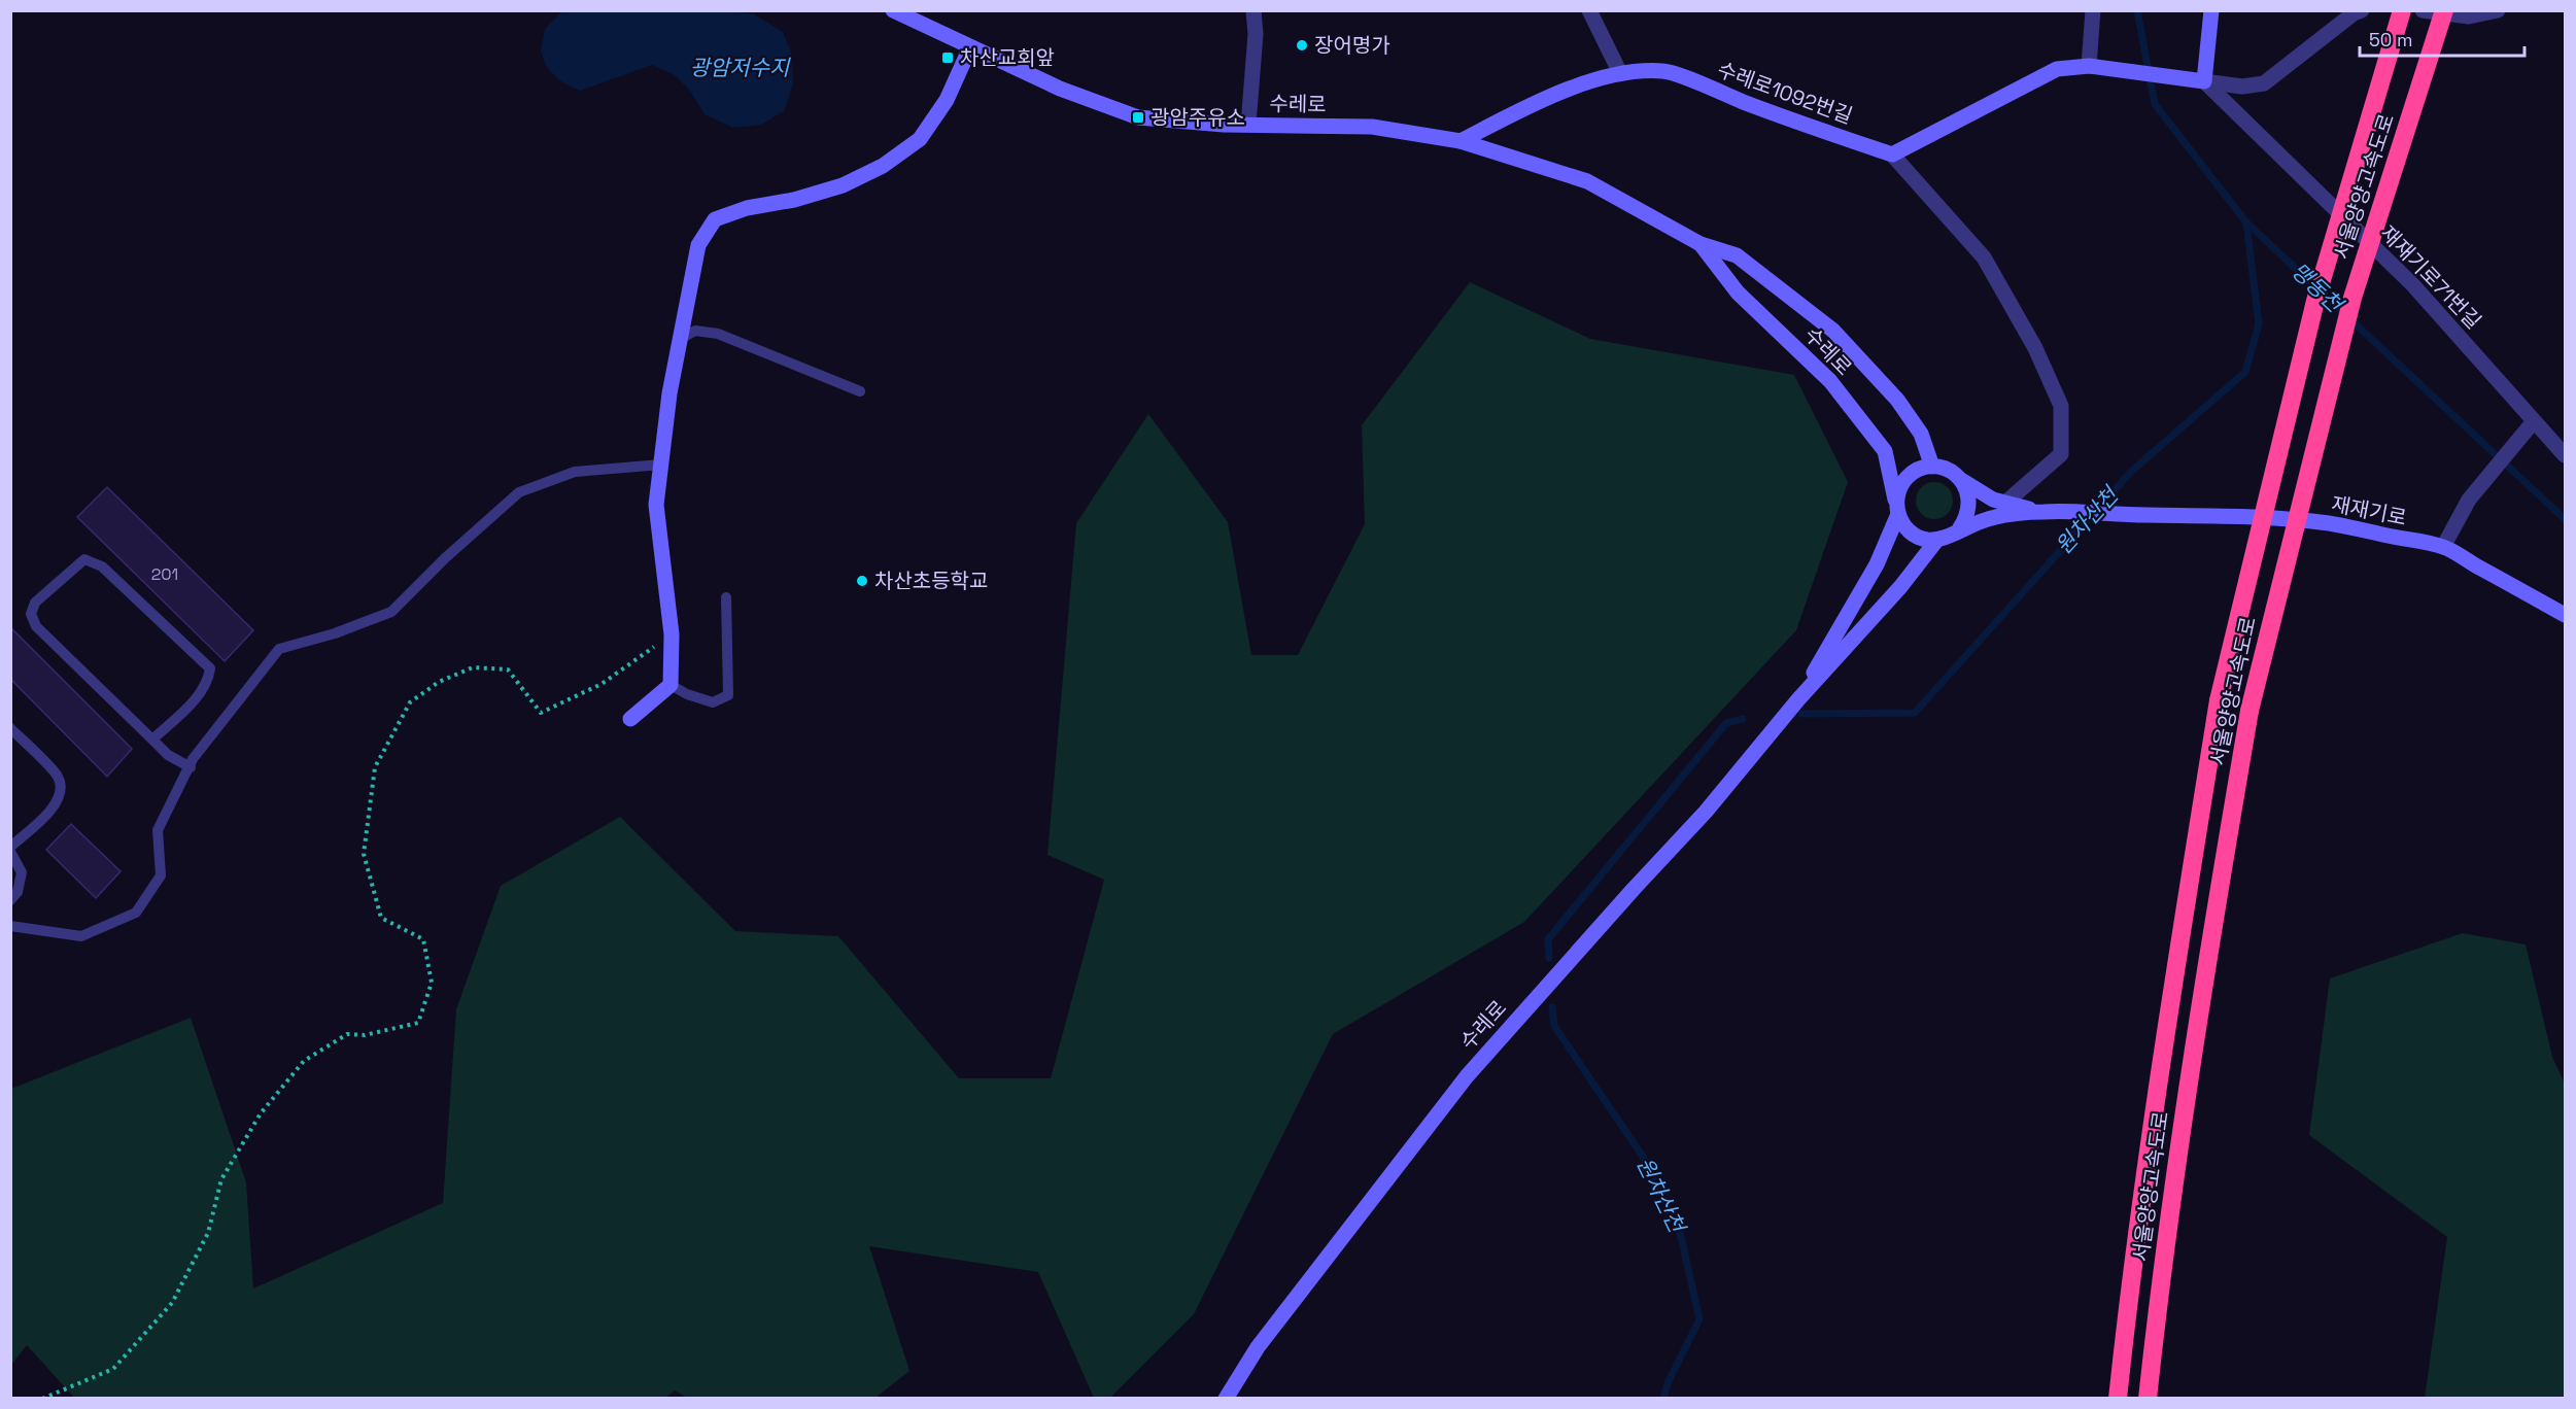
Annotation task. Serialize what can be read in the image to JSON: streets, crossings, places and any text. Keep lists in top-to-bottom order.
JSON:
{
  "streets": {
    "highway": ["서울양양고속도로"],
    "main road": ["수레로1092번길", "수레로", "재재기로"],
    "street": ["재재기로71번길"]
  },
  "crossings": [
    ["수레로1092번길", "수레로"]
  ],
  "water": ["광암저수지", "맹동천", "원차산천"],
  "places": {
    "other": ["장어명가", "차산초등학교"],
    "transit": ["차산교회앞", "광암주유소"]
  },
  "house_numbers": ["201"],
  "scale_bar": "50 m"
}
